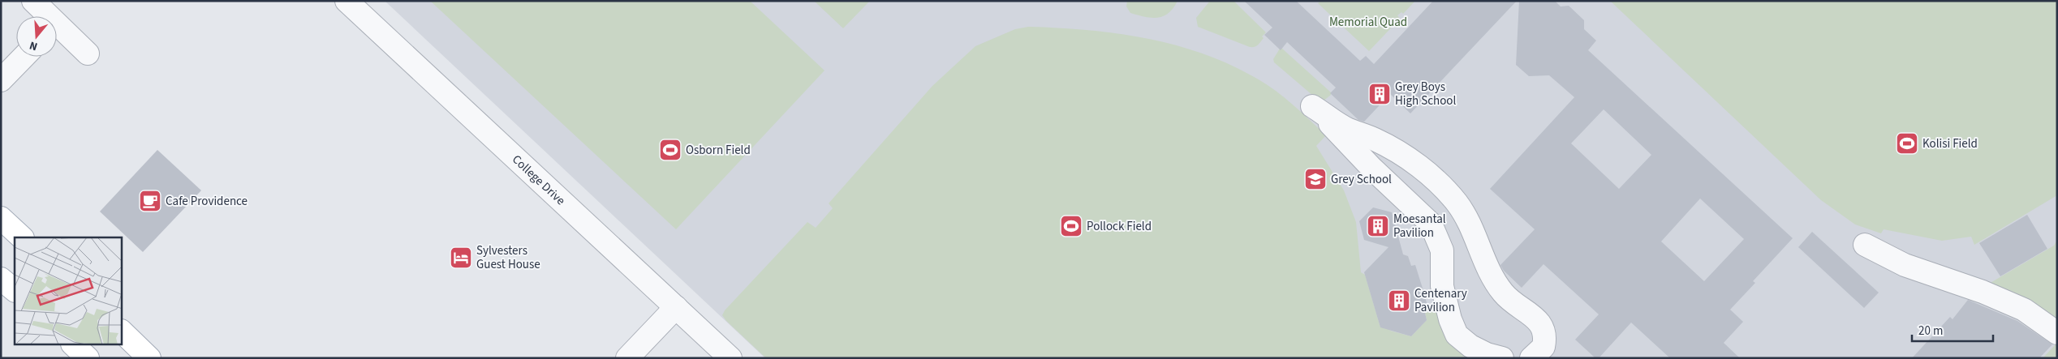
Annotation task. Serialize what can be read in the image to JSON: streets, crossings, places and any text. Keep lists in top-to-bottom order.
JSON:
{
  "streets": {
    "street": ["College Drive"]
  },
  "parks": ["Memorial Quad"],
  "places": {
    "building": ["Grey Boys High School", "Moesantal Pavilion", "Centenary Pavilion"],
    "sports": ["Kolisi Field", "Osborn Field", "Pollock Field"],
    "school or university": ["Grey School"],
    "cafe": ["Cafe Providence"],
    "hotel": ["Sylvesters Guest House"]
  },
  "scale_bar": "20 m",
  "north": "bottom"
}
